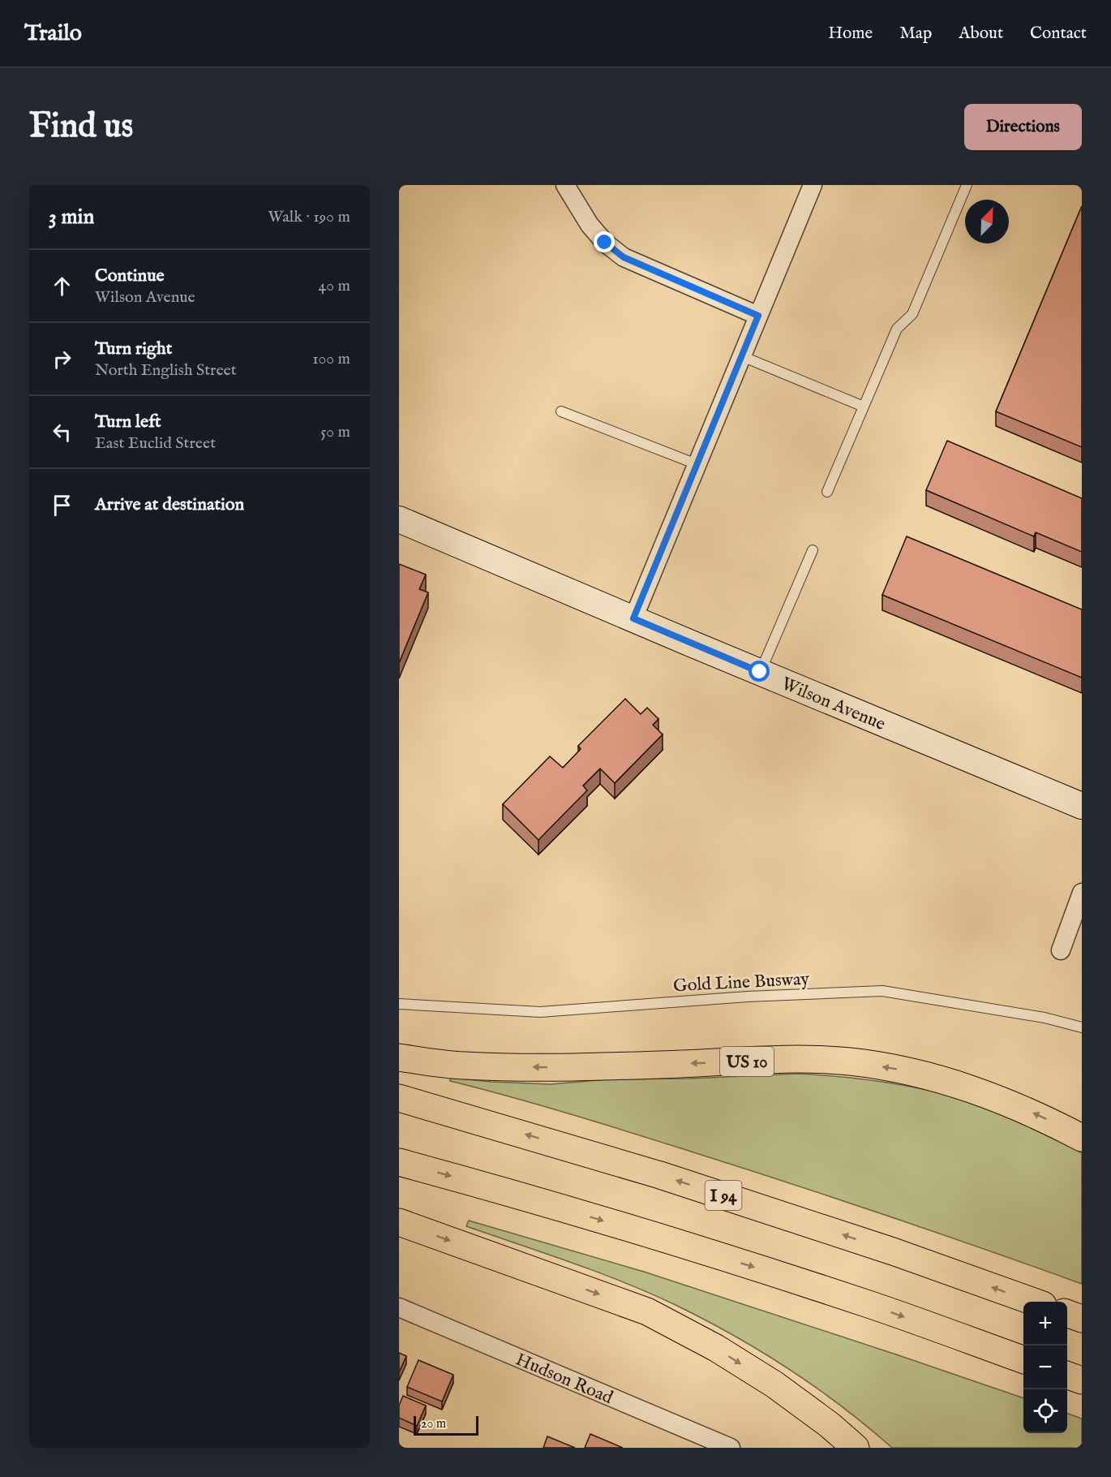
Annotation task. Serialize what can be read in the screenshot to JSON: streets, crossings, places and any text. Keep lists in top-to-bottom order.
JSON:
{
  "streets": {
    "highway": ["US 10", "I 94"],
    "street": ["Wilson Avenue", "Hudson Road"],
    "lane": ["Gold Line Busway"]
  },
  "scale_bar": "20 m",
  "north": "top right",
  "page": {
    "header": "Trailo",
    "nav": [
      "Home",
      "Map",
      "About",
      "Contact"
    ],
    "buttons": "Directions",
    "title": "Find us",
    "heading": ["3 min", "Walk · 190 m"],
    "list": [
      ["Continue", "Wilson Avenue", "40 m"],
      ["Turn right", "North English Street", "100 m"],
      ["Turn left", "East Euclid Street", "50 m"],
      "Arrive at destination"
    ],
    "map_buttons": ["+", "−"],
    "scale": "20 m"
  }
}
